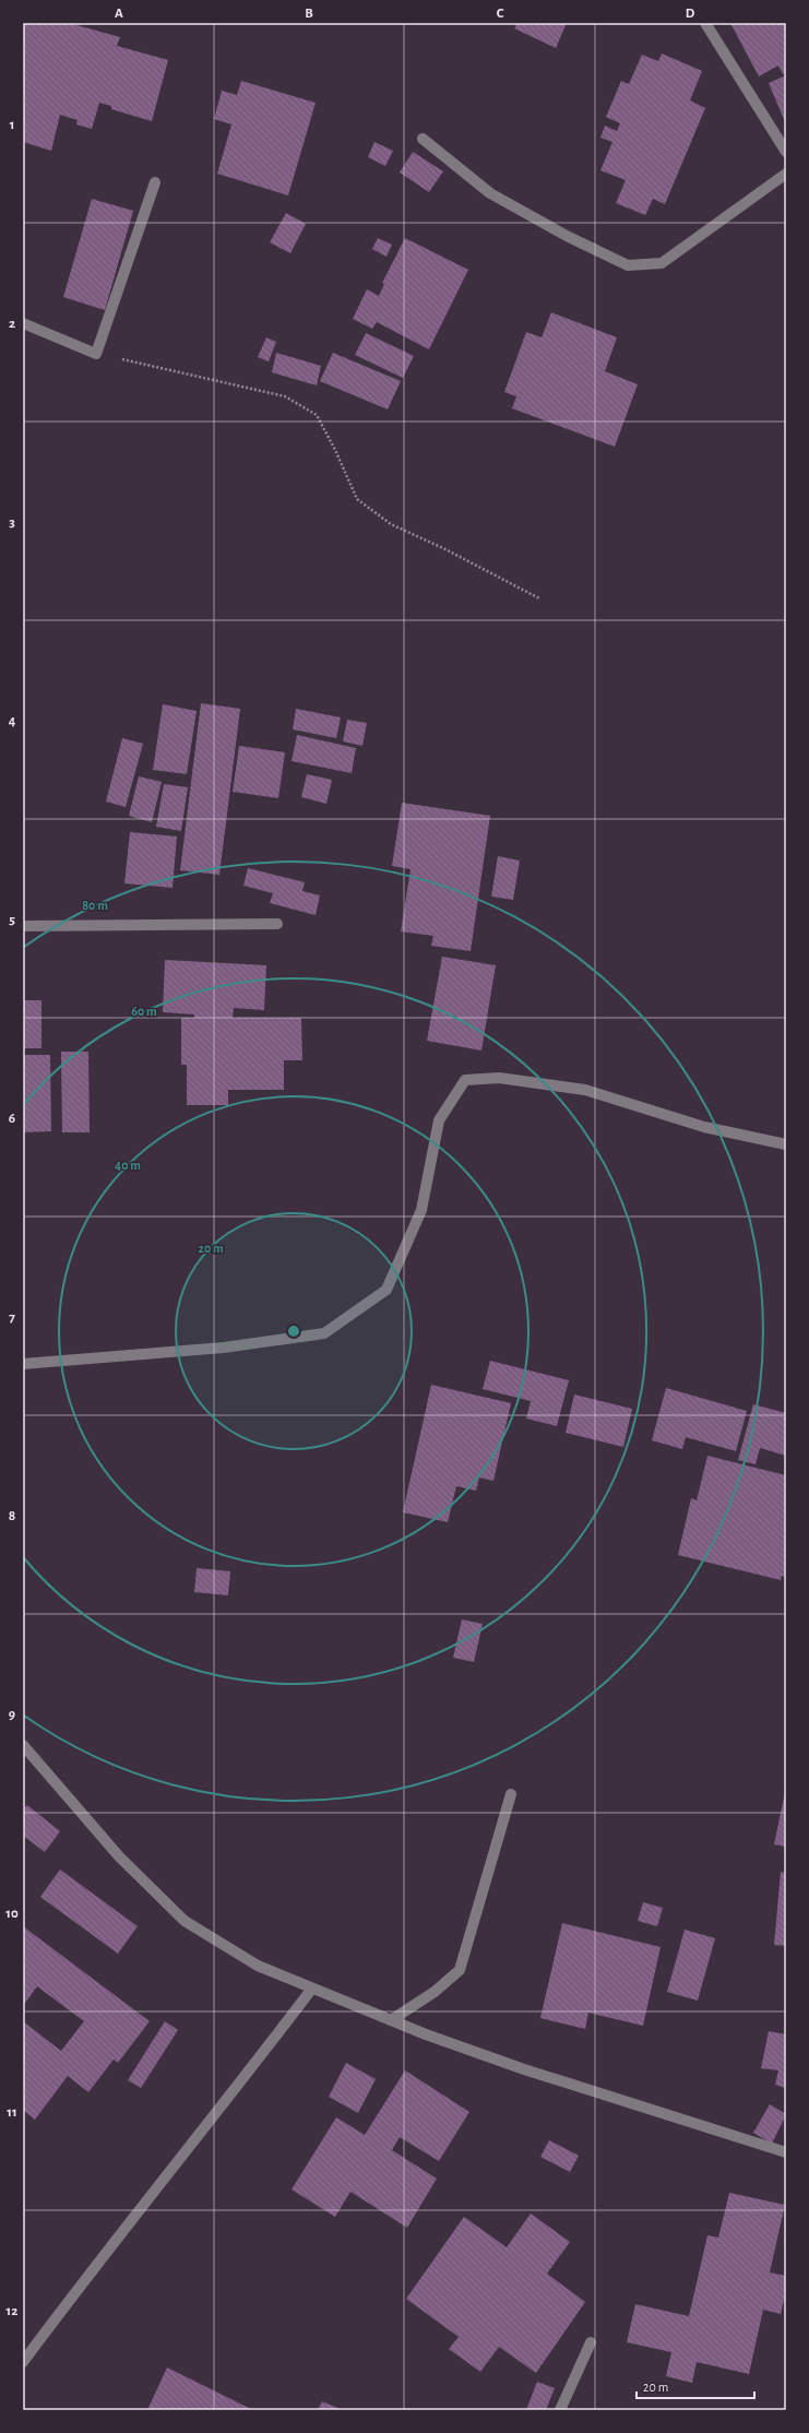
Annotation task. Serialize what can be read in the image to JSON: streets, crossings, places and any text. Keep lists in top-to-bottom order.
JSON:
{
  "scale_bar": "20 m",
  "grid": {
    "columns": [
      "A",
      "B",
      "C",
      "D"
    ],
    "rows": [
      "1",
      "2",
      "3",
      "4",
      "5",
      "6",
      "7",
      "8",
      "9",
      "10",
      "11",
      "12"
    ]
  },
  "rings": [
    "80 m",
    "60 m",
    "40 m",
    "20 m"
  ]
}
